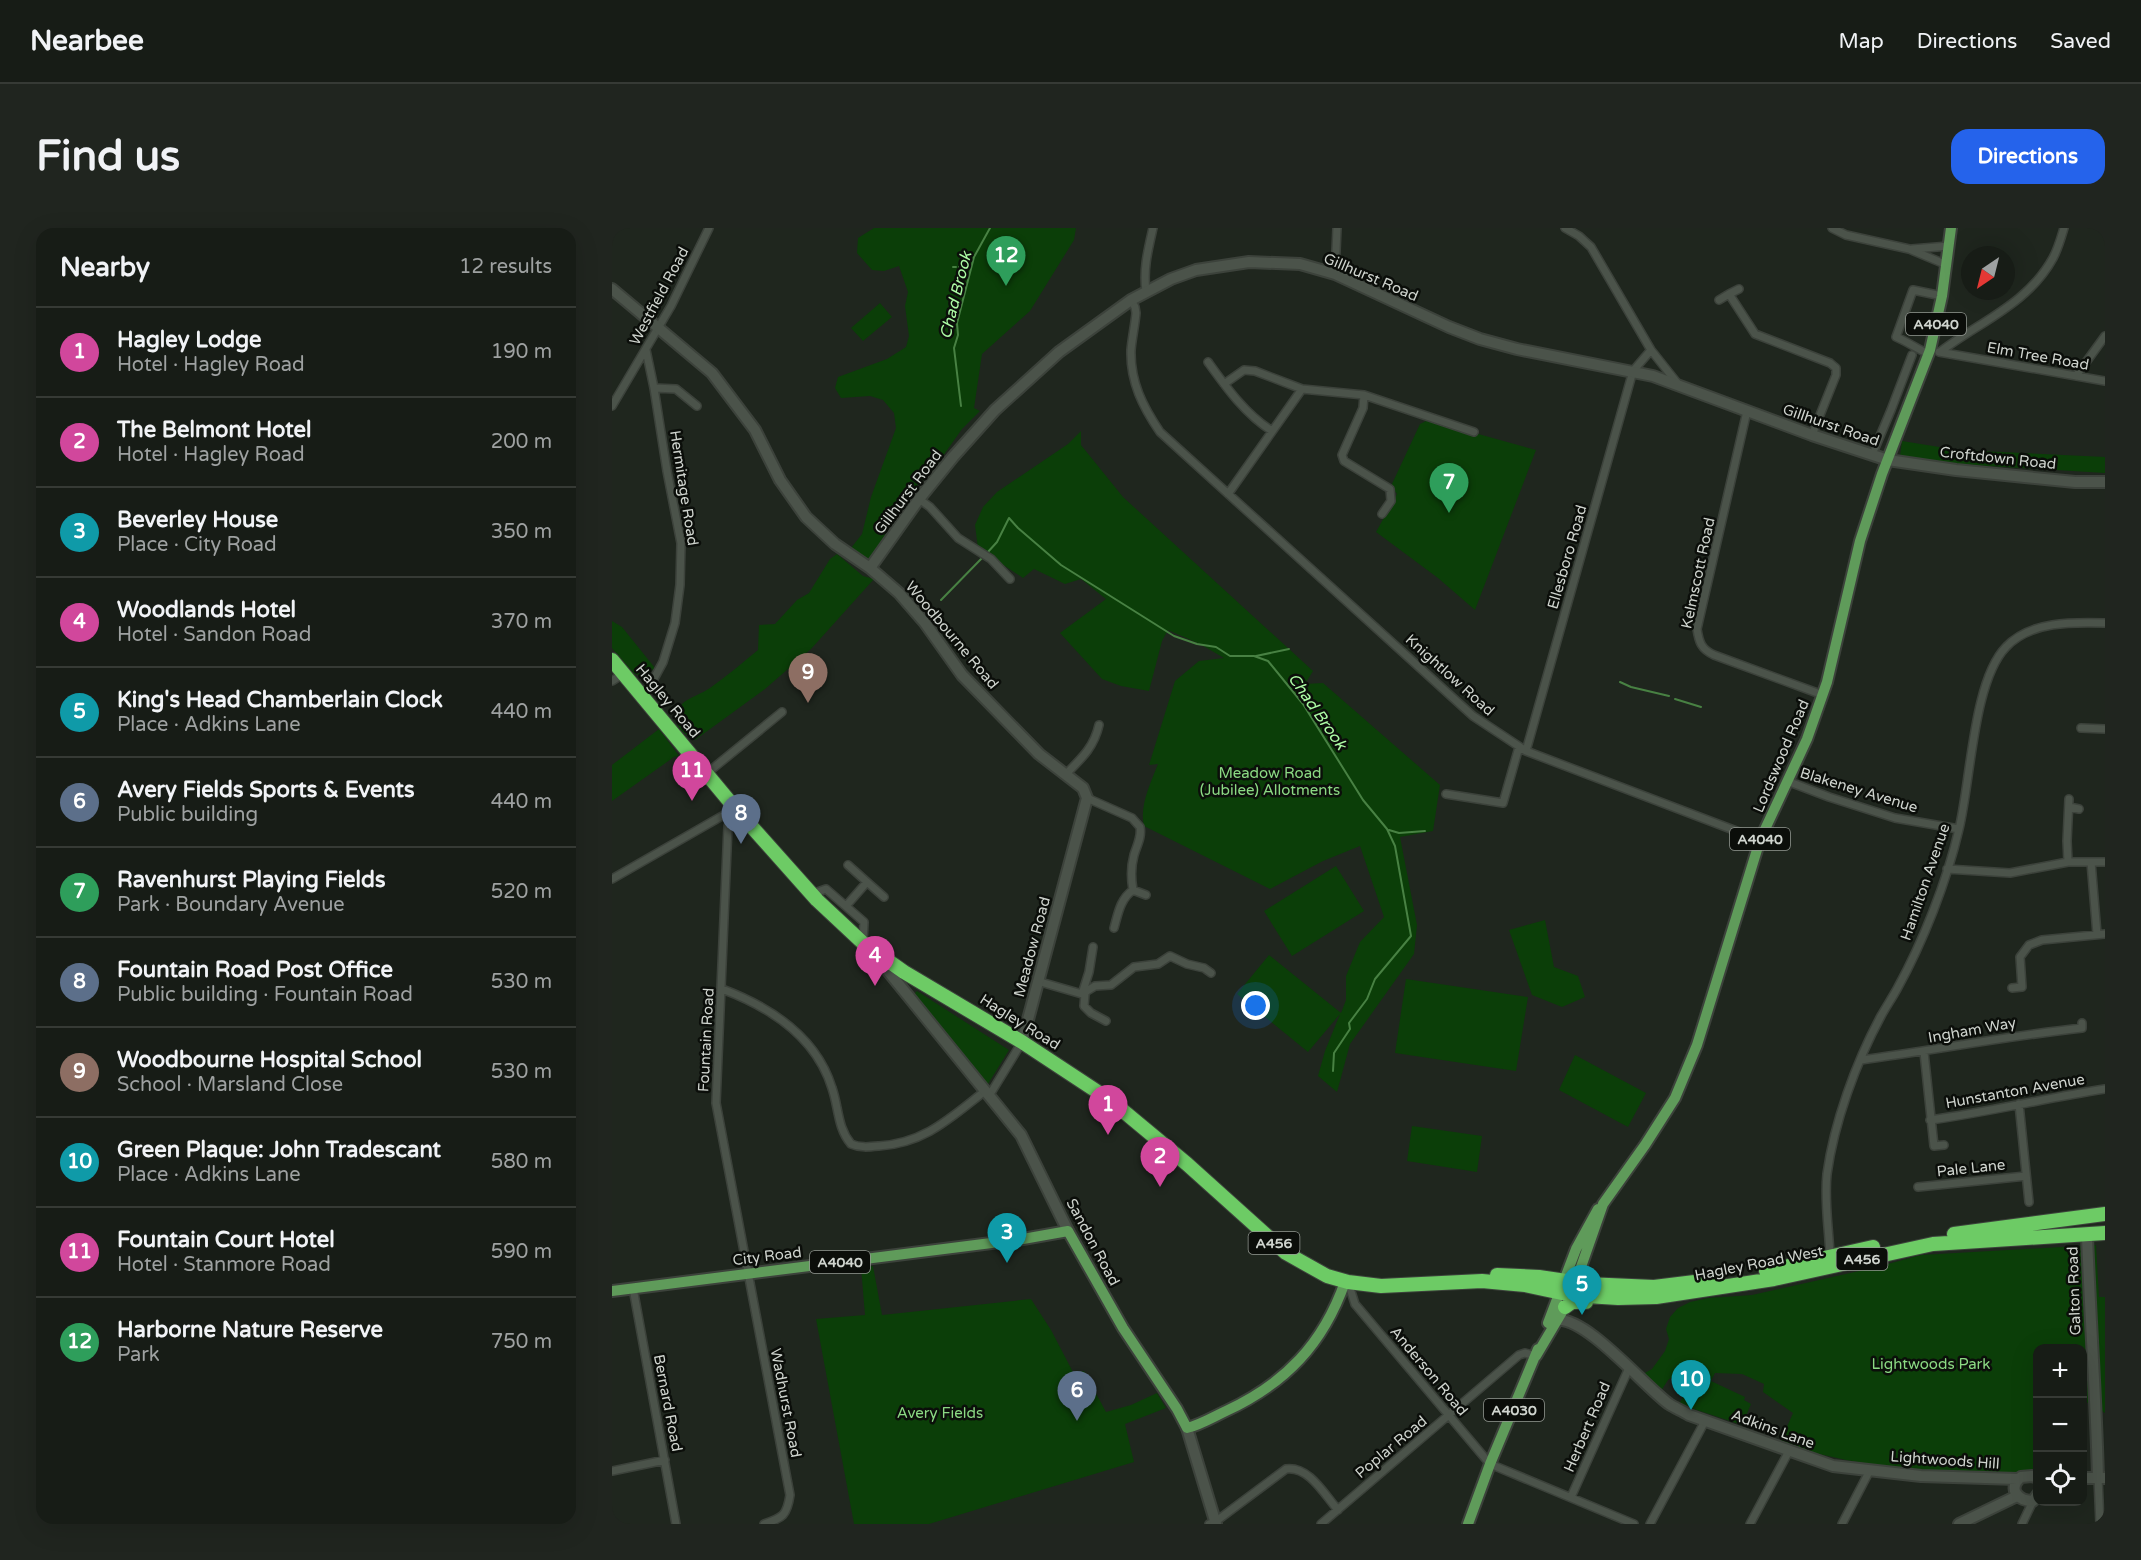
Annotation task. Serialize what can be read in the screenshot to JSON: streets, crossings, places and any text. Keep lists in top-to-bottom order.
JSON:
{
  "streets": {
    "highway": ["Hagley Road", "A456", "Hagley Road West"],
    "main road": [
      "A4040",
      "Lordswood Road",
      "Sandon Road",
      "City Road",
      "A4030"
    ],
    "street": [
      "Gillhurst Road",
      "Westfield Road",
      "Elm Tree Road",
      "Croftdown Road",
      "Hermitage Road",
      "Ellesboro Road",
      "Kelmscott Road",
      "Woodbourne Road",
      "Knightlow Road",
      "Blakeney Avenue",
      "Hamilton Avenue",
      "Meadow Road",
      "Ingham Way",
      "Fountain Road",
      "Hunstanton Avenue",
      "Pale Lane",
      "Galton Road",
      "Anderson Road",
      "Bernard Road",
      "Wadhurst Road",
      "Herbert Road",
      "Adkins Lane",
      "Poplar Road",
      "Lightwoods Hill"
    ]
  },
  "crossings": [
    ["Gillhurst Road", "Croftdown Road"],
    ["Gillhurst Road", "Ellesboro Road"],
    ["Gillhurst Road", "Kelmscott Road"],
    ["Gillhurst Road", "Woodbourne Road"],
    ["Gillhurst Road", "Knightlow Road"],
    ["Gillhurst Road", "Lordswood Road"],
    ["Westfield Road", "Hermitage Road"],
    ["Westfield Road", "Woodbourne Road"],
    ["Elm Tree Road", "Lordswood Road"],
    ["Croftdown Road", "Lordswood Road"],
    ["Hermitage Road", "Hagley Road"],
    ["Ellesboro Road", "Knightlow Road"],
    ["Kelmscott Road", "Lordswood Road"],
    ["Woodbourne Road", "Meadow Road"],
    ["Knightlow Road", "Lordswood Road"],
    ["Hagley Road", "Lordswood Road"],
    ["Hagley Road", "Meadow Road"],
    ["Hagley Road", "Fountain Road"],
    ["Hagley Road", "Sandon Road"],
    ["Hagley Road", "Hagley Road West"],
    ["Hagley Road", "Anderson Road"],
    ["Hagley Road", "A4030"],
    ["Lordswood Road", "Blakeney Avenue"],
    ["Lordswood Road", "Hagley Road West"],
    ["Lordswood Road", "A4030"],
    ["Blakeney Avenue", "Hamilton Avenue"],
    ["Hamilton Avenue", "Ingham Way"],
    ["Hamilton Avenue", "Hagley Road West"],
    ["Meadow Road", "Sandon Road"],
    ["Fountain Road", "City Road"],
    ["Fountain Road", "Wadhurst Road"],
    ["Sandon Road", "City Road"],
    ["A456", "Hagley Road West"],
    ["A456", "A4030"],
    ["City Road", "Bernard Road"],
    ["City Road", "Wadhurst Road"],
    ["Hagley Road West", "Galton Road"],
    ["Hagley Road West", "A4030"],
    ["Anderson Road", "A4030"],
    ["Anderson Road", "Herbert Road"],
    ["Anderson Road", "Poplar Road"],
    ["A4030", "Adkins Lane"],
    ["A4030", "Poplar Road"],
    ["Herbert Road", "Adkins Lane"],
    ["Adkins Lane", "Lightwoods Hill"]
  ],
  "water": ["Chad Brook"],
  "parks": ["Meadow Road (Jubilee) Allotments", "Lightwoods Park", "Avery Fields"],
  "north": "bottom left",
  "page": {
    "header": "Nearbee",
    "nav": ["Map", "Directions", "Saved"],
    "buttons": "Directions",
    "title": "Find us",
    "heading": ["Nearby", "12 results"],
    "pins": [
      "12",
      "7",
      "9",
      "11",
      "8",
      "4",
      "1",
      "2",
      "3",
      "5",
      "10",
      "6"
    ],
    "list": [
      {
        "mark": "1",
        "name": "Hagley Lodge",
        "note": "Hotel · Hagley Road",
        "value": "190 m"
      },
      {
        "mark": "2",
        "name": "The Belmont Hotel",
        "note": "Hotel · Hagley Road",
        "value": "200 m"
      },
      {
        "mark": "3",
        "name": "Beverley House",
        "note": "Place · City Road",
        "value": "350 m"
      },
      {
        "mark": "4",
        "name": "Woodlands Hotel",
        "note": "Hotel · Sandon Road",
        "value": "370 m"
      },
      {
        "mark": "5",
        "name": "King's Head Chamberlain Clock",
        "note": "Place · Adkins Lane",
        "value": "440 m"
      },
      {
        "mark": "6",
        "name": "Avery Fields Sports & Events",
        "note": "Public building",
        "value": "440 m"
      },
      {
        "mark": "7",
        "name": "Ravenhurst Playing Fields",
        "note": "Park · Boundary Avenue",
        "value": "520 m"
      },
      {
        "mark": "8",
        "name": "Fountain Road Post Office",
        "note": "Public building · Fountain Road",
        "value": "530 m"
      },
      {
        "mark": "9",
        "name": "Woodbourne Hospital School",
        "note": "School · Marsland Close",
        "value": "530 m"
      },
      {
        "mark": "10",
        "name": "Green Plaque: John Tradescant",
        "note": "Place · Adkins Lane",
        "value": "580 m"
      },
      {
        "mark": "11",
        "name": "Fountain Court Hotel",
        "note": "Hotel · Stanmore Road",
        "value": "590 m"
      },
      {
        "mark": "12",
        "name": "Harborne Nature Reserve",
        "note": "Park",
        "value": "750 m"
      }
    ],
    "map_buttons": ["+", "−"]
  }
}
